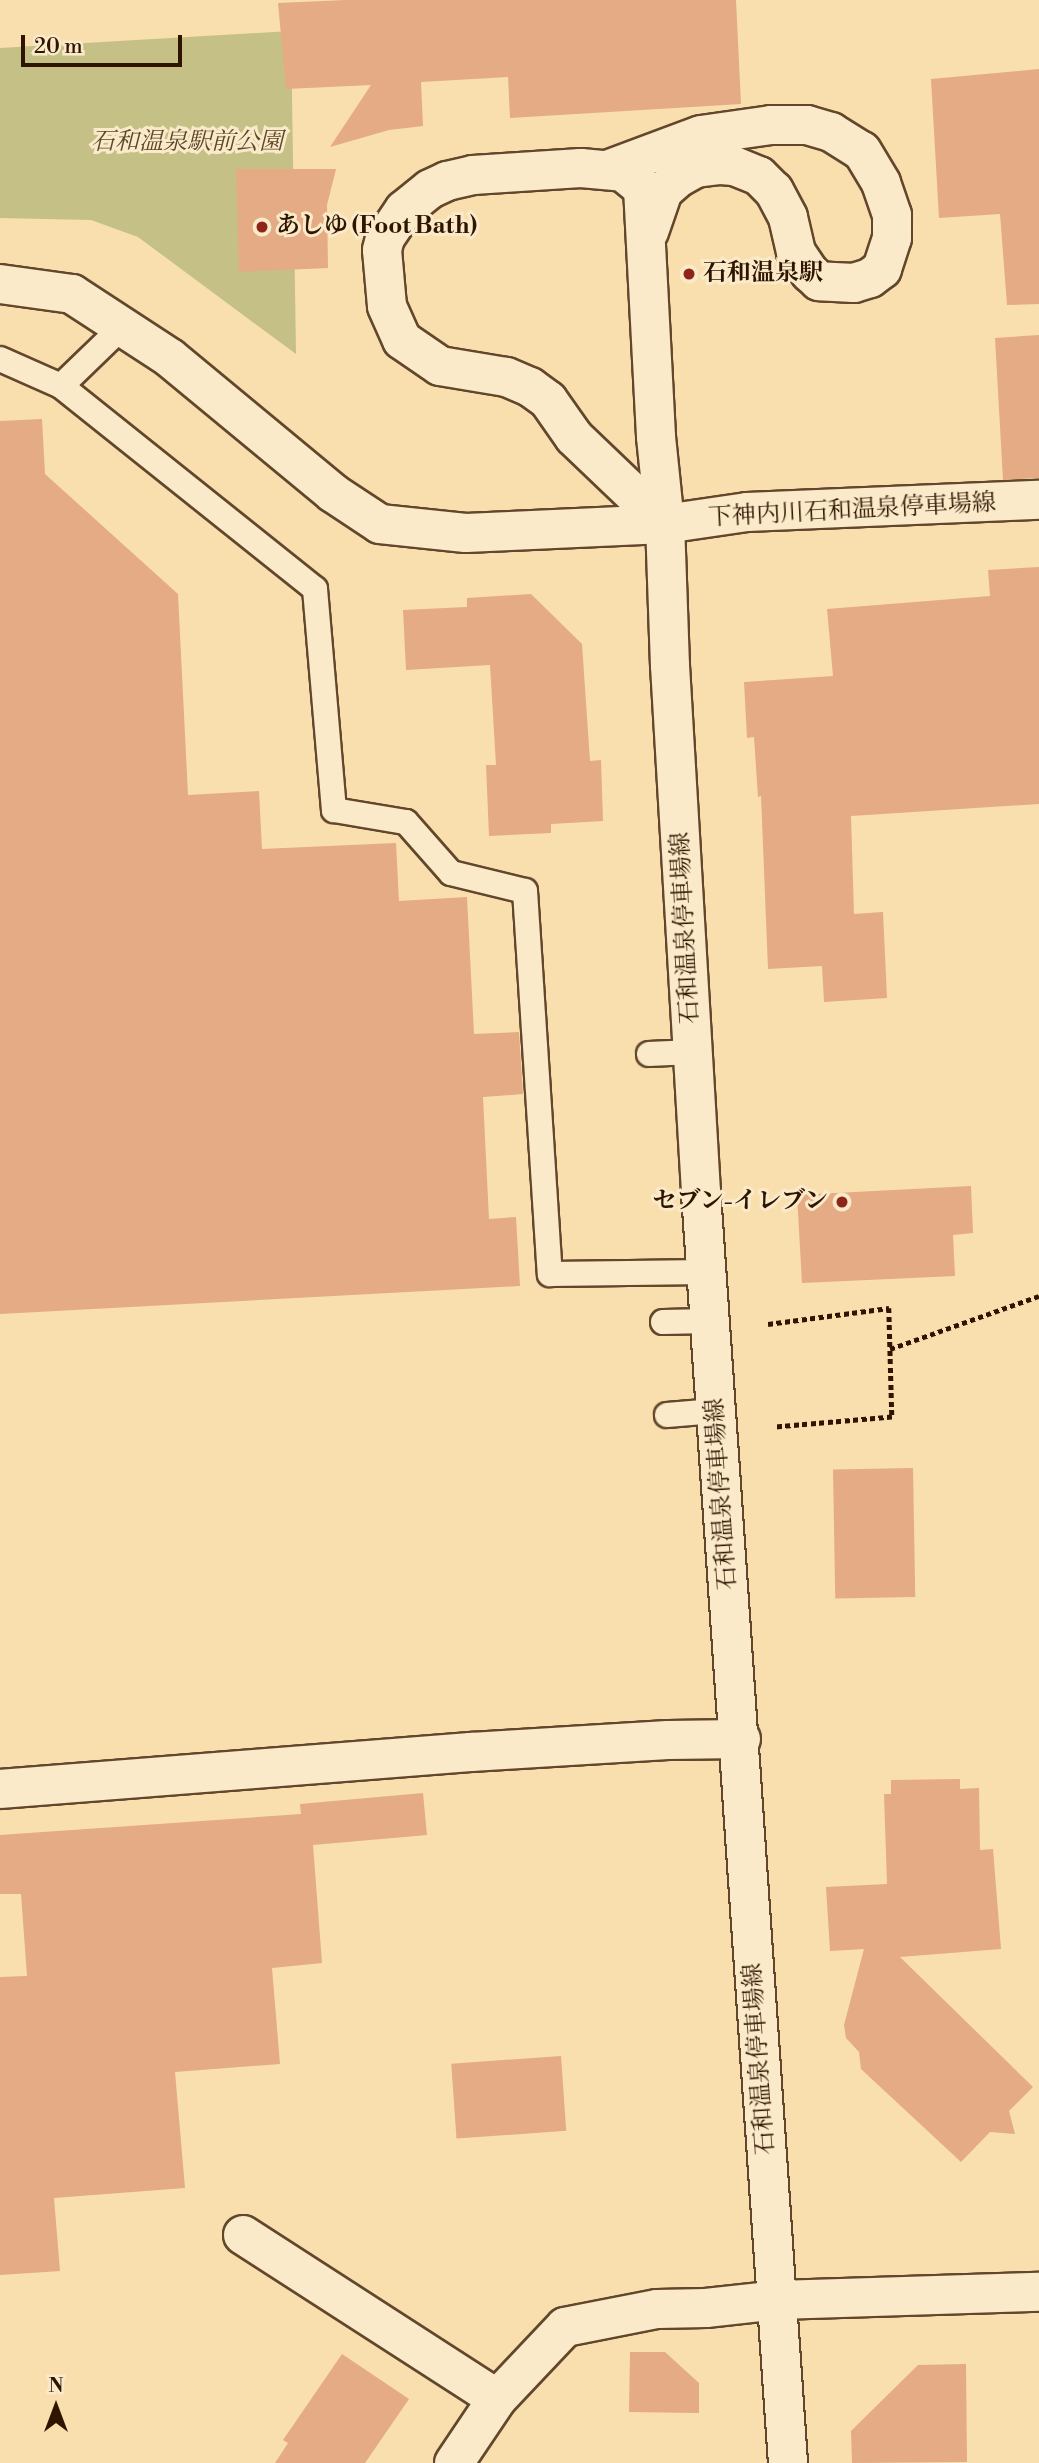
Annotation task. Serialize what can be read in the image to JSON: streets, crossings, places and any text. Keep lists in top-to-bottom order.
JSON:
{
  "streets": {
    "street": ["下神内川石和温泉停車場線", "石和温泉停車場線"]
  },
  "crossings": [
    ["下神内川石和温泉停車場線", "石和温泉停車場線"]
  ],
  "parks": ["石和温泉駅前公園"],
  "places": ["あしゆ (Foot Bath)", "石和温泉駅", "セブン-イレブン"],
  "scale_bar": "20 m",
  "north": "top"
}
